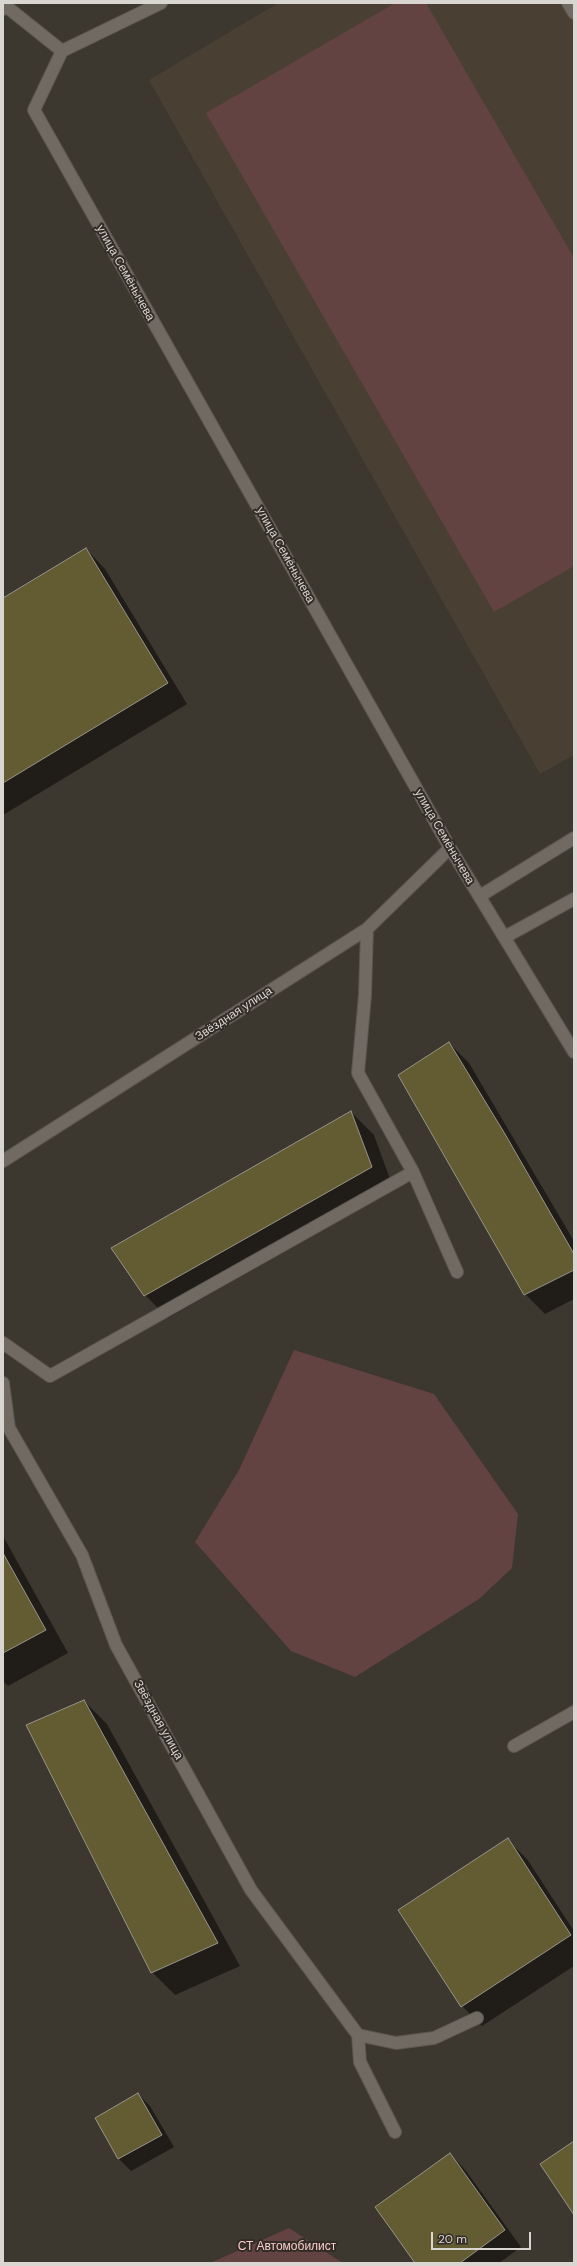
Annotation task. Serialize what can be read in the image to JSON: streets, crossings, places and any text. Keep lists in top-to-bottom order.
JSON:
{
  "streets": {
    "street": ["улица Семёнычева", "Звёздная улица"]
  },
  "crossings": [
    ["улица Семёнычева", "Звёздная улица"]
  ],
  "parks": ["СТ Автомобилист"],
  "scale_bar": "20 m"
}
